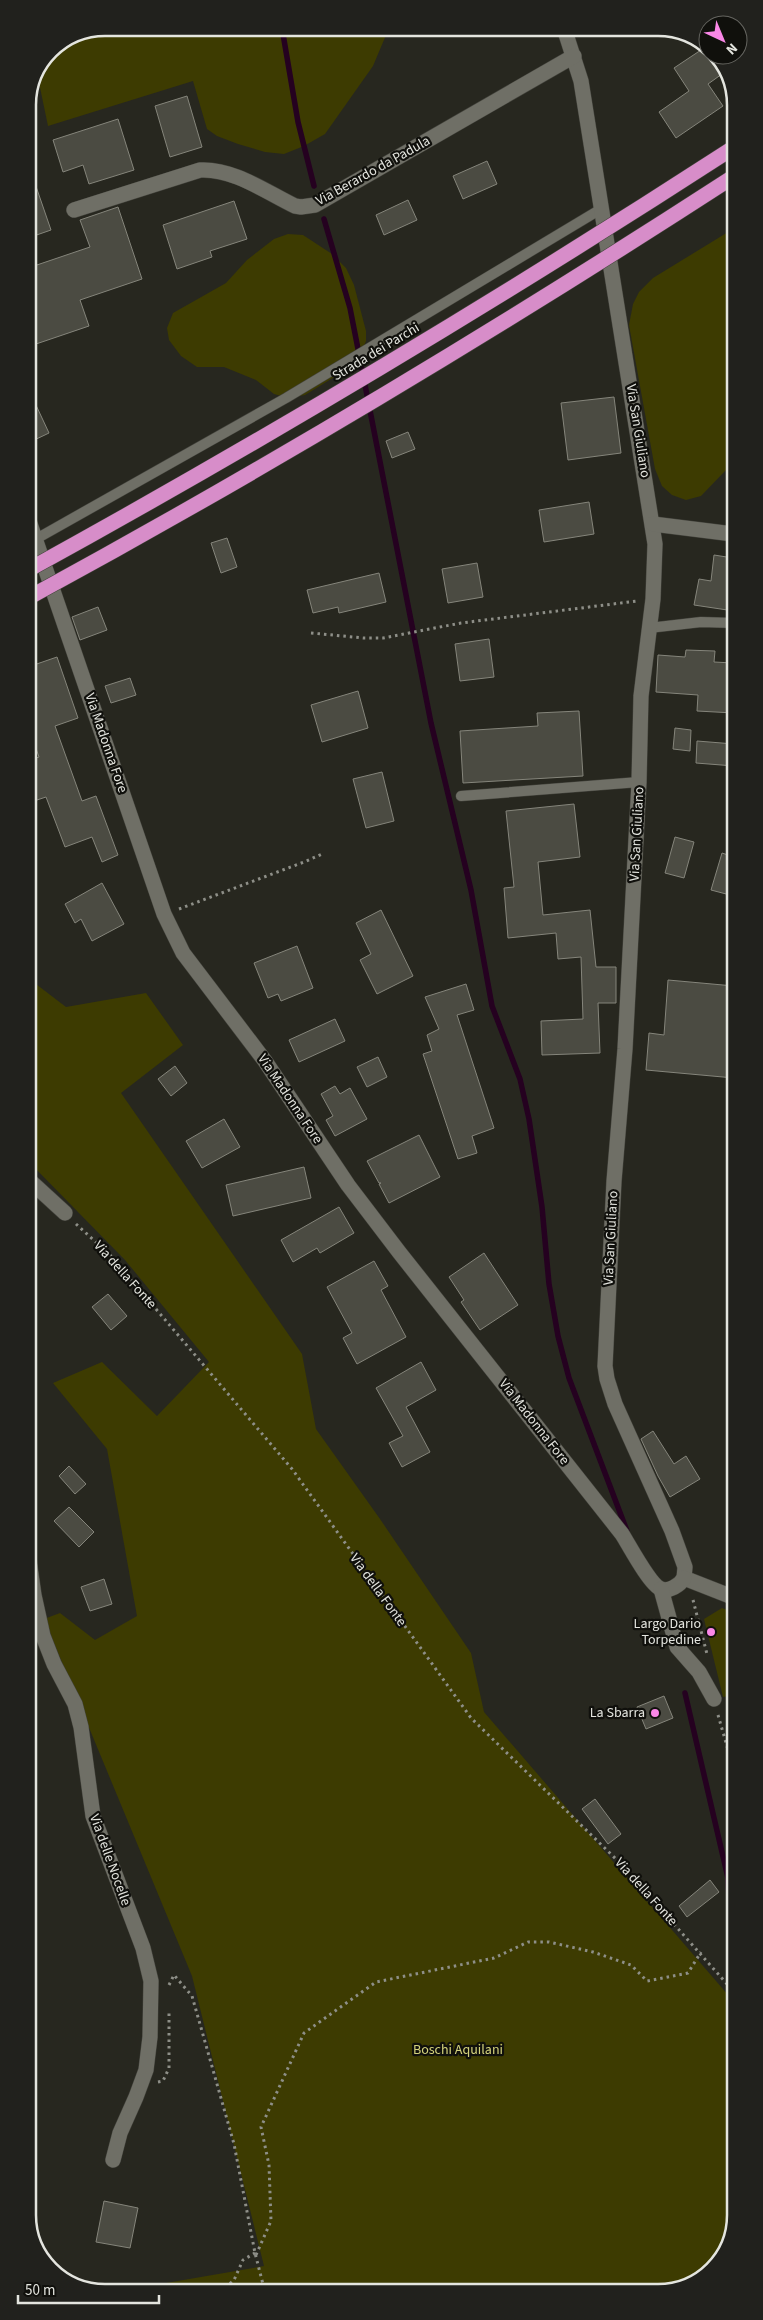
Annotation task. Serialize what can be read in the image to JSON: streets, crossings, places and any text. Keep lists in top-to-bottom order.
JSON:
{
  "streets": {
    "highway": ["Strada dei Parchi"],
    "street": [
      "Via Berardo da Padula",
      "Via San Giuliano",
      "Via Madonna Fore",
      "Via delle Nocelle"
    ],
    "path": ["Via della Fonte"]
  },
  "crossings": [
    ["Via Berardo da Padula", "Via San Giuliano"]
  ],
  "parks": ["Boschi Aquilani"],
  "places": ["Largo Dario Torpedine", "La Sbarra"],
  "scale_bar": "50 m",
  "north": "bottom right"
}
